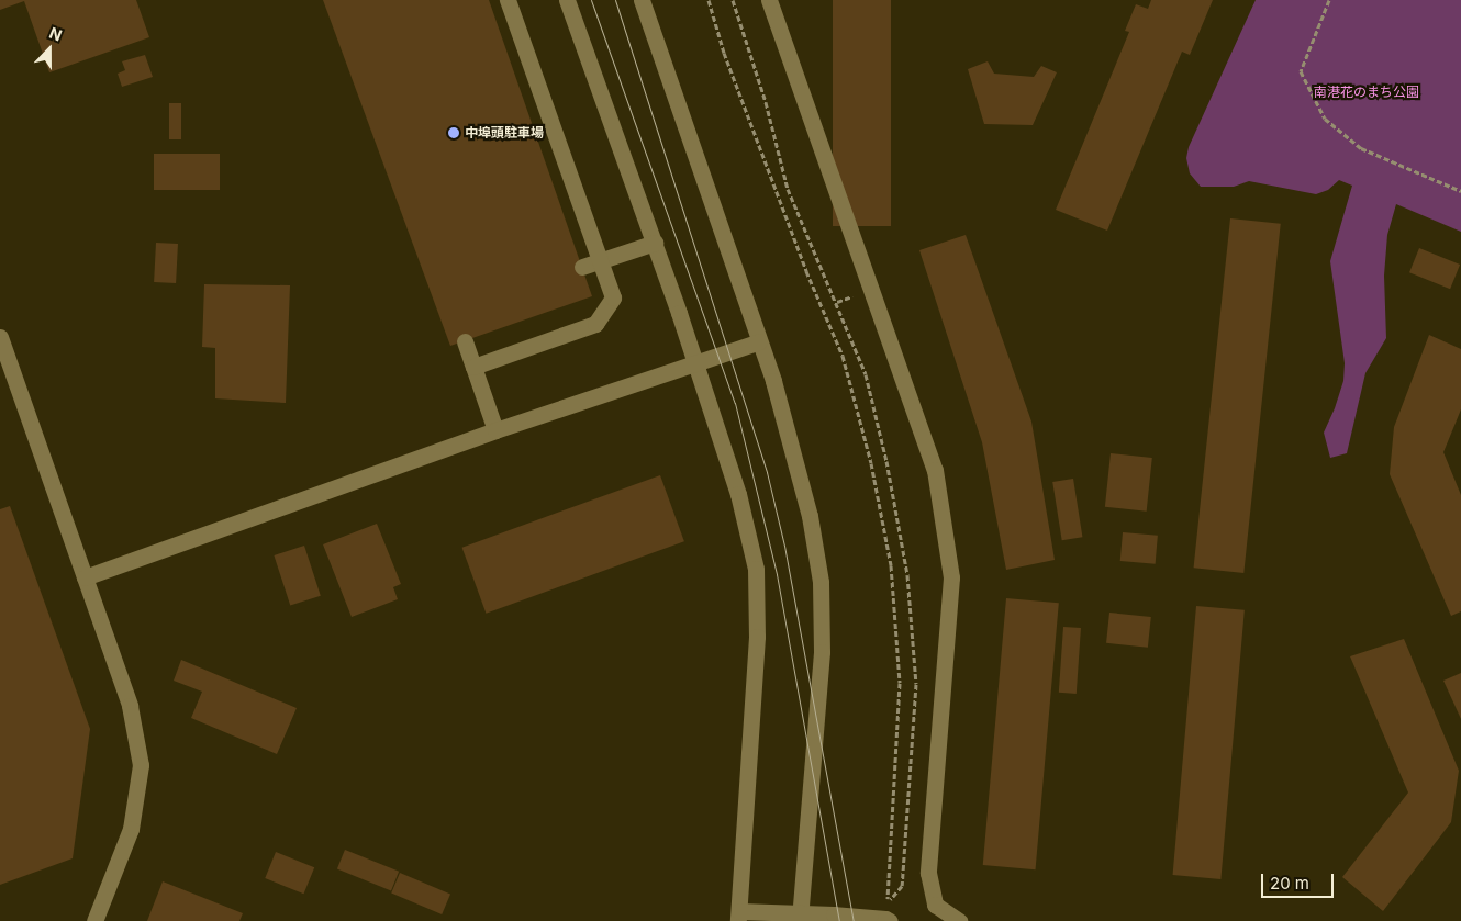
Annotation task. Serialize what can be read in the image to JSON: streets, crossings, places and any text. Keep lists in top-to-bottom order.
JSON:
{
  "parks": ["南港花のまち公園"],
  "places": ["中埠頭駐車場"],
  "scale_bar": "20 m",
  "north": "top"
}
